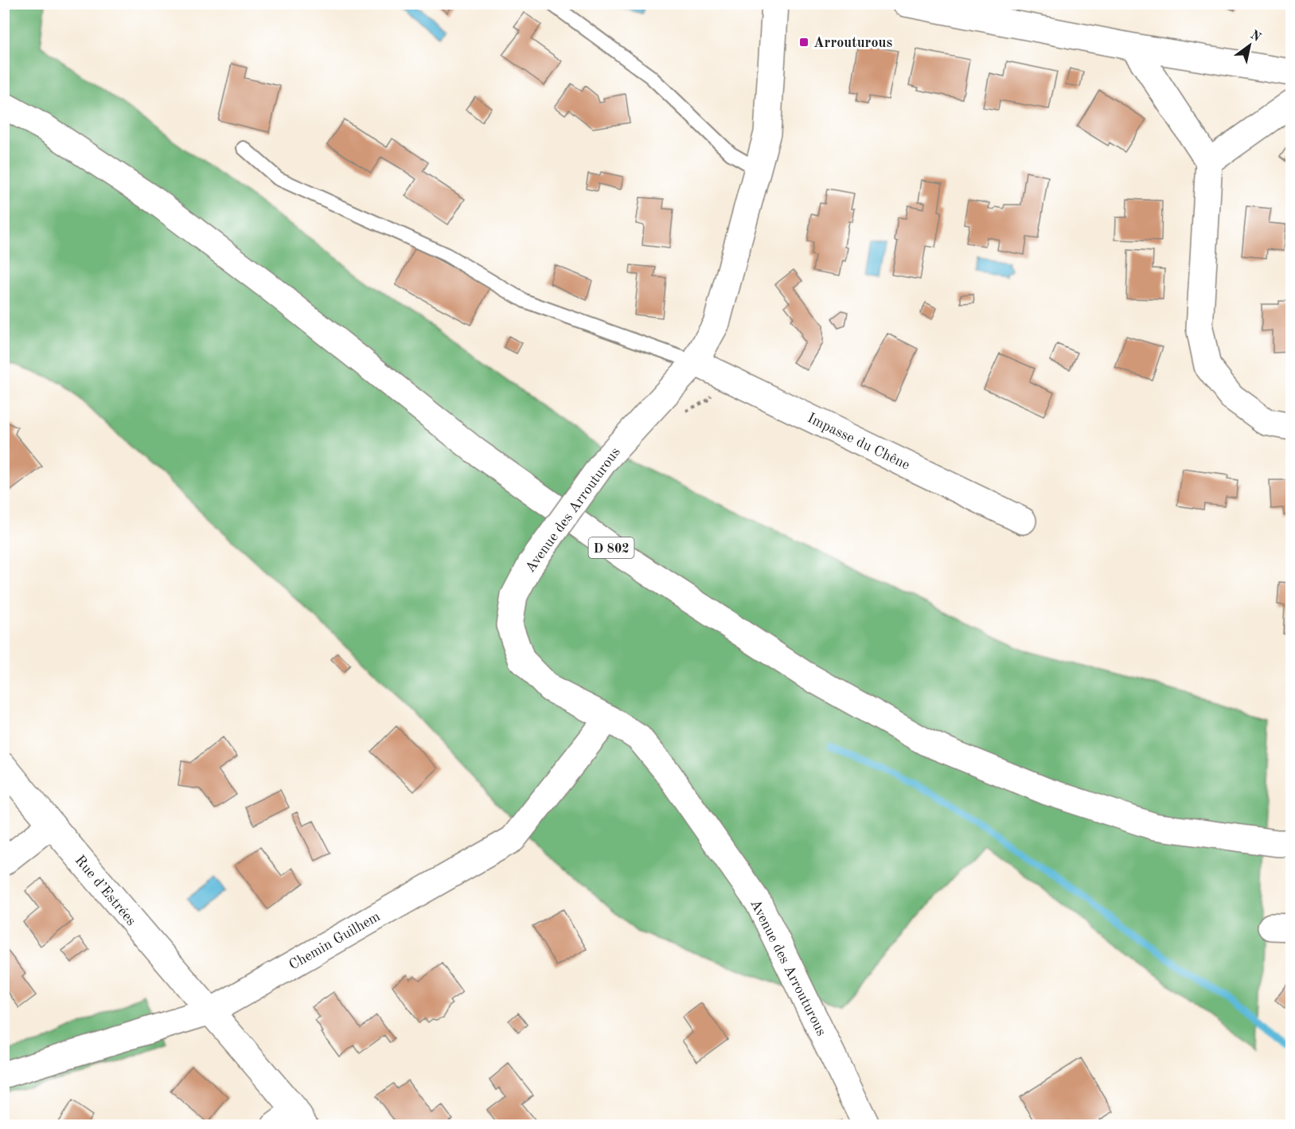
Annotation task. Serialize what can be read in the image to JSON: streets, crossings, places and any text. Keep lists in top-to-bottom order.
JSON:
{
  "streets": {
    "street": [
      "Impasse du Chêne",
      "Avenue des Arrouturous",
      "D 802",
      "Rue d’Estrées",
      "Chemin Guilhem"
    ]
  },
  "crossings": [
    ["Impasse du Chêne", "Avenue des Arrouturous"],
    ["Avenue des Arrouturous", "Chemin Guilhem"],
    ["Rue d’Estrées", "Chemin Guilhem"]
  ],
  "places": {
    "transit": ["Arrouturous"]
  },
  "north": "top right"
}
